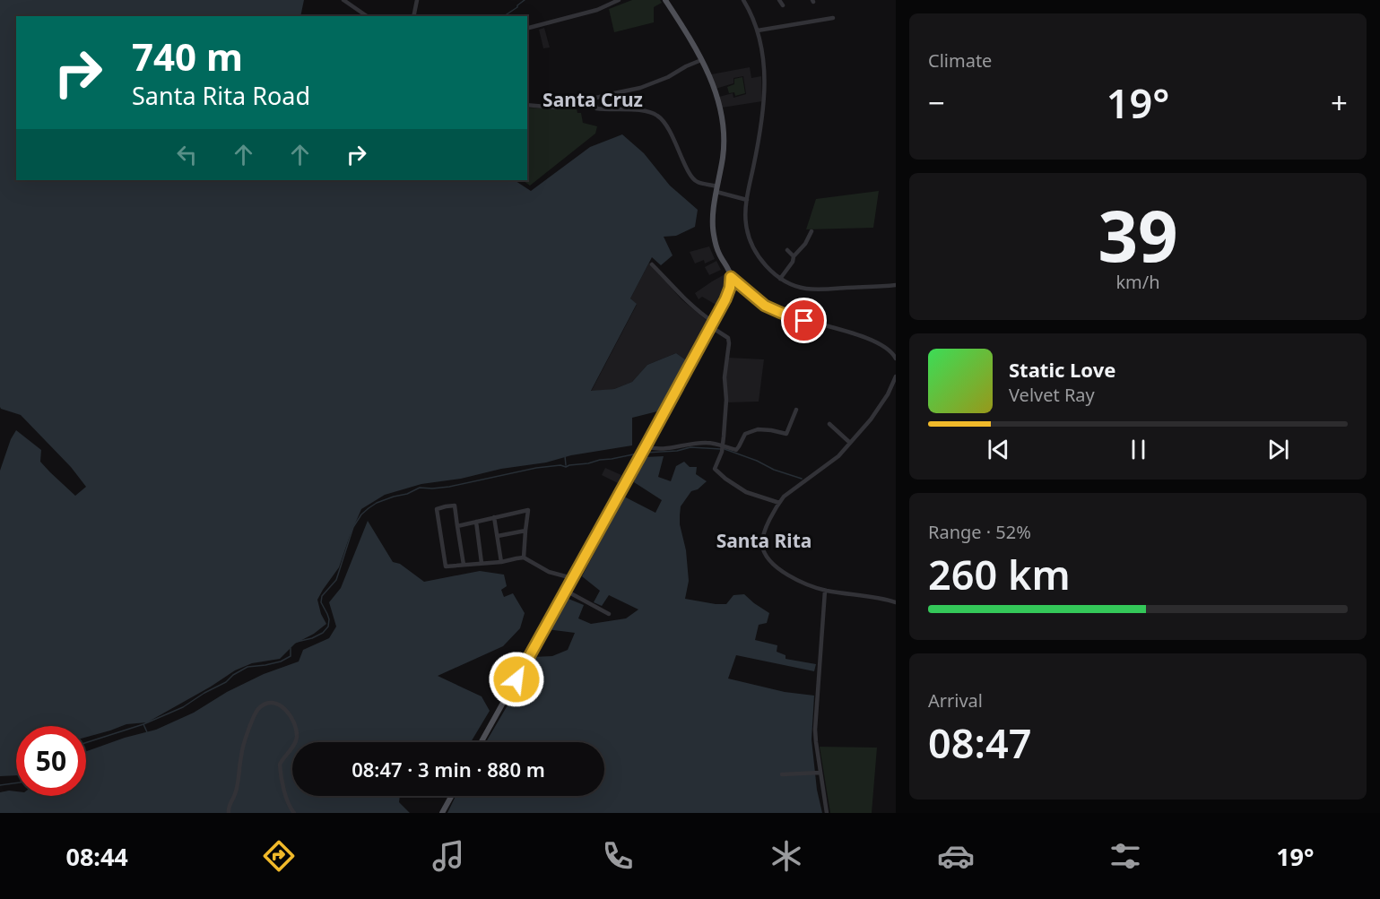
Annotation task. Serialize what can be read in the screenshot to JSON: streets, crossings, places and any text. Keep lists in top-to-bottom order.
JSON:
{
  "districts": ["Santa Cruz", "Santa Rita"],
  "page": {
    "tile": [
      "Climate",
      ["39", "km/h"],
      ["Range · 52%", "260 km"],
      ["Arrival", "08:47"]
    ],
    "turn": ["740 m", "Santa Rita Road"],
    "heat": ["−", "19°", "+"],
    "song": ["Static Love", "Velvet Ray"],
    "limit": "50",
    "trip": "08:47 · 3 min · 880 m",
    "tabs": ["08:44", "19°"]
  }
}
